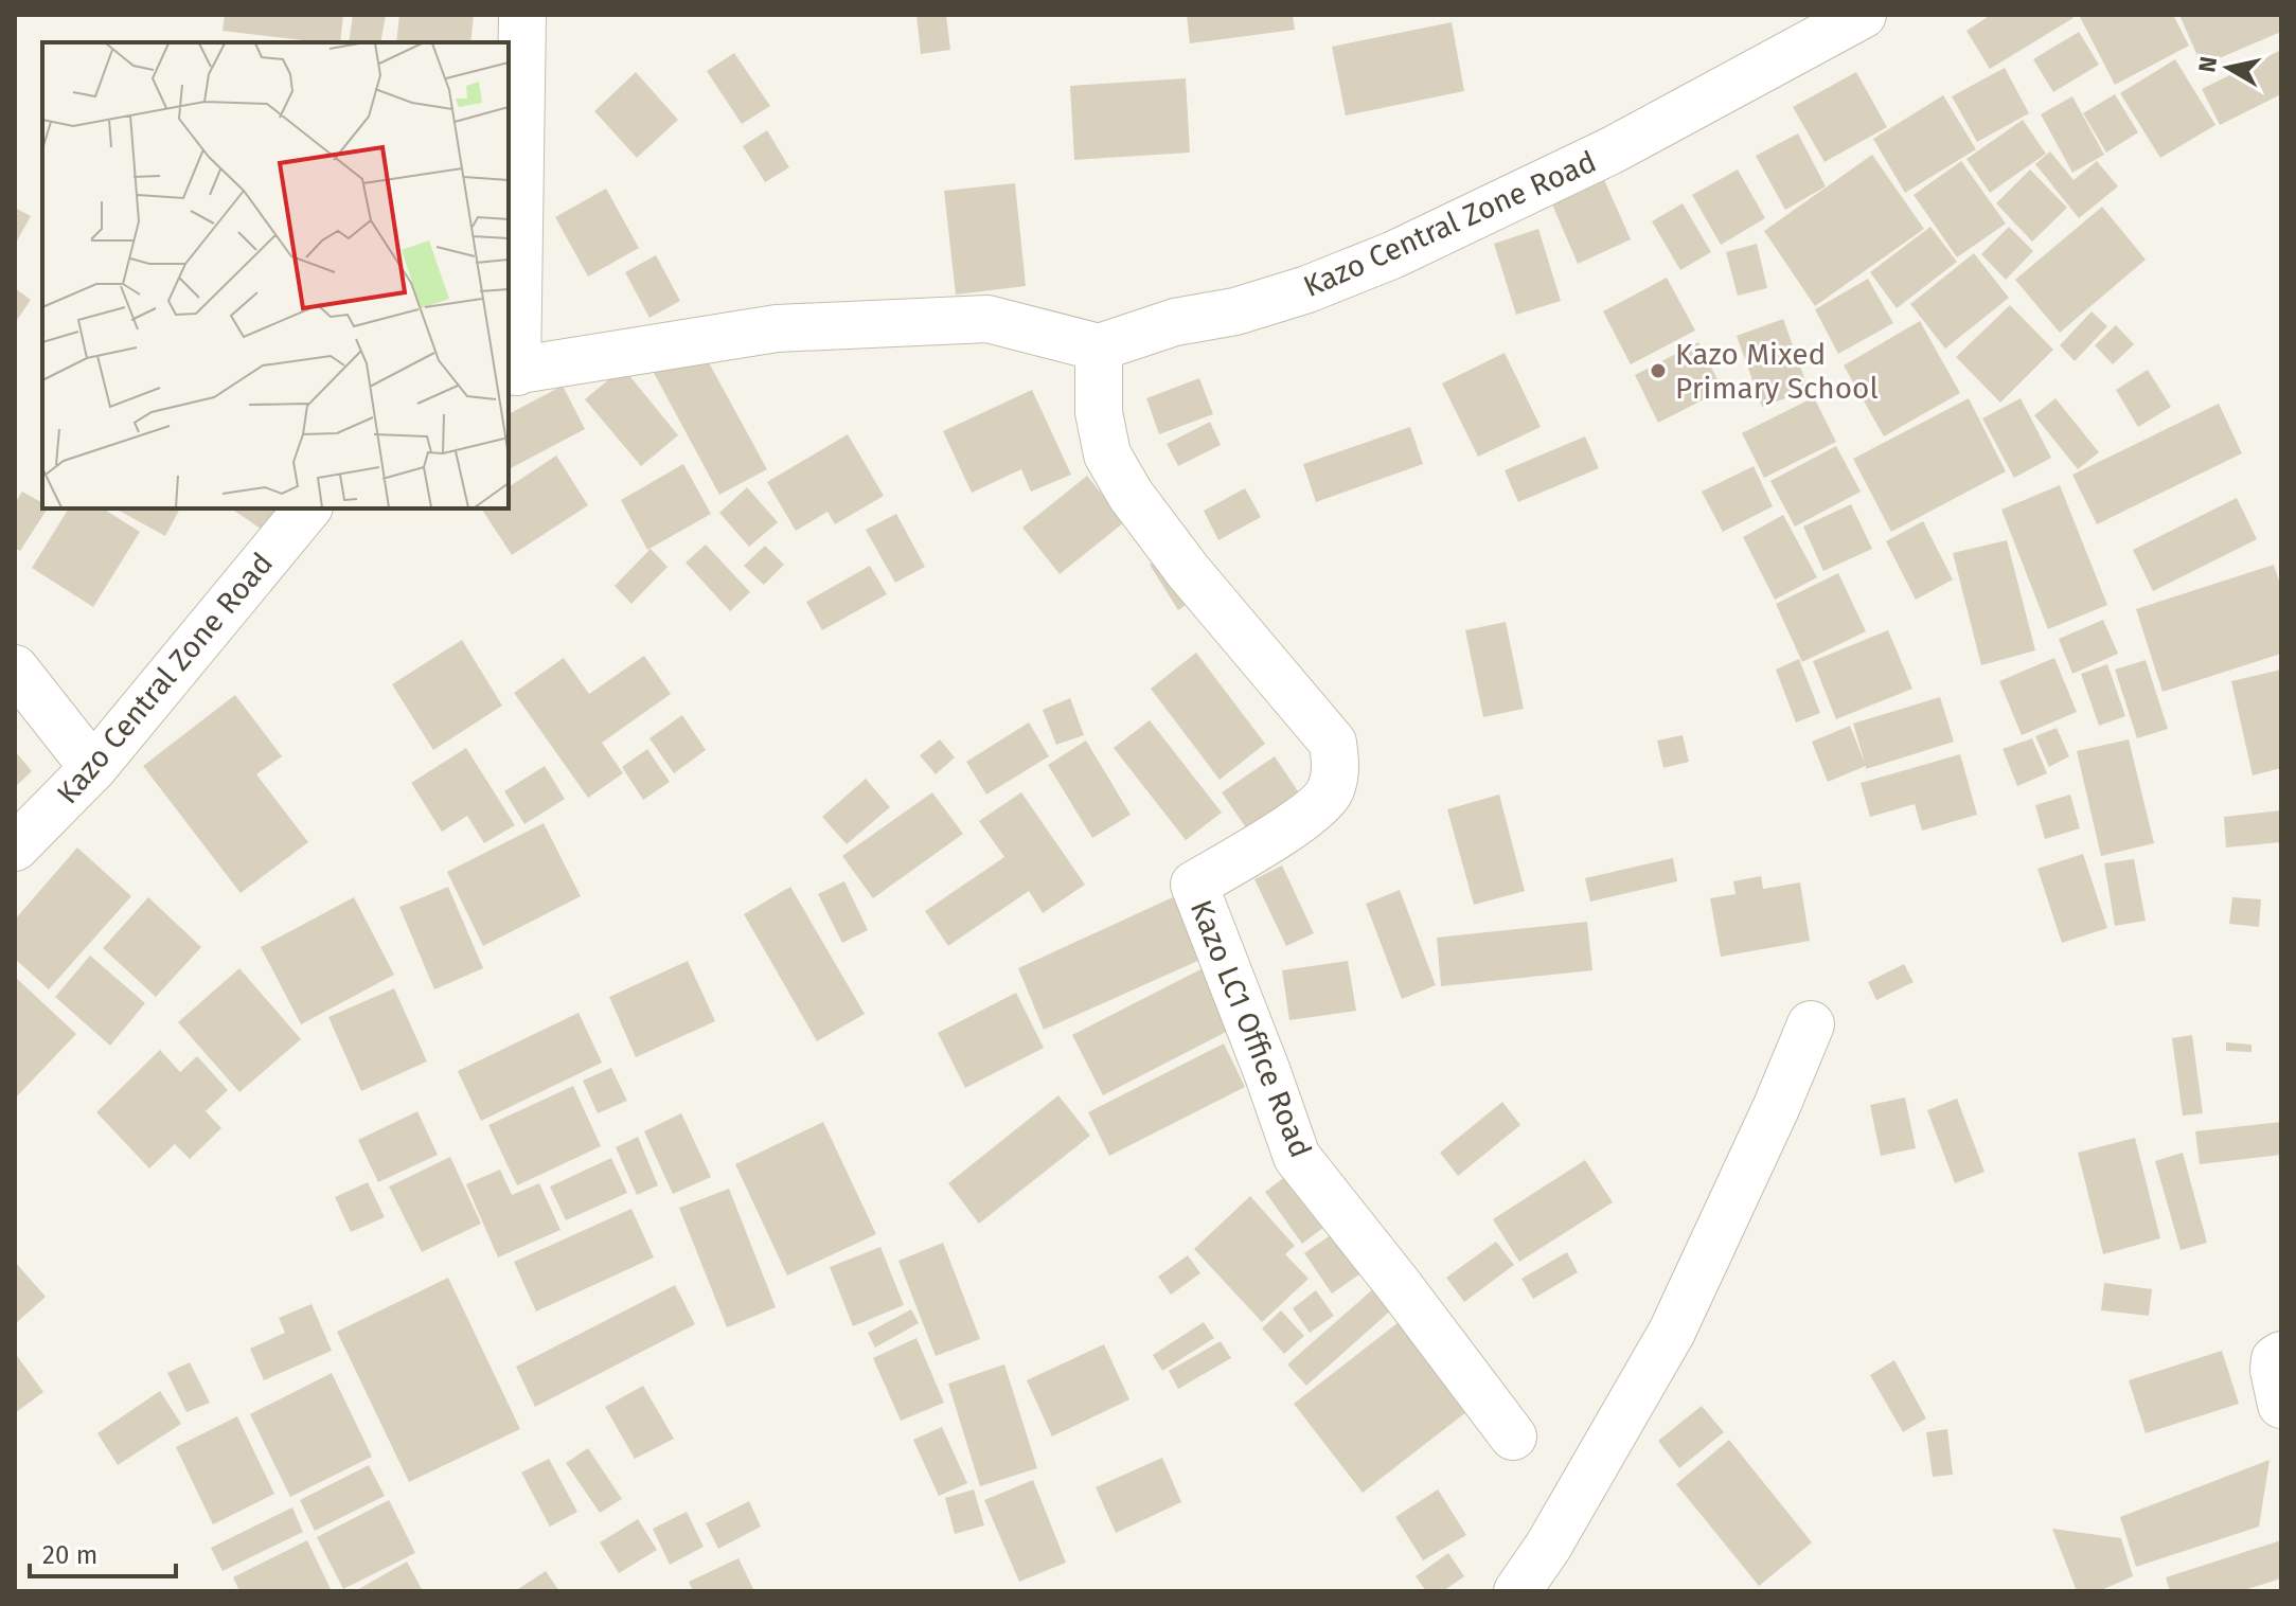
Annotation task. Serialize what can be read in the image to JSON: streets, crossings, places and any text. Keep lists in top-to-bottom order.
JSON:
{
  "streets": {
    "street": ["Kazo Central Zone Road", "Kazo LC1 Office Road"]
  },
  "crossings": [
    ["Kazo Central Zone Road", "Kazo LC1 Office Road"]
  ],
  "places": ["Kazo Mixed Primary School"],
  "scale_bar": "20 m",
  "north": "left"
}
